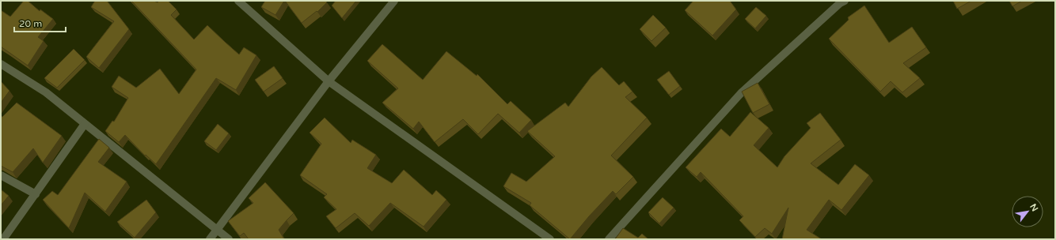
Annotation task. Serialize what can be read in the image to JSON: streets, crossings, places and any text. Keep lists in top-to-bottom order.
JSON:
{
  "scale_bar": "20 m",
  "north": "top right"
}
